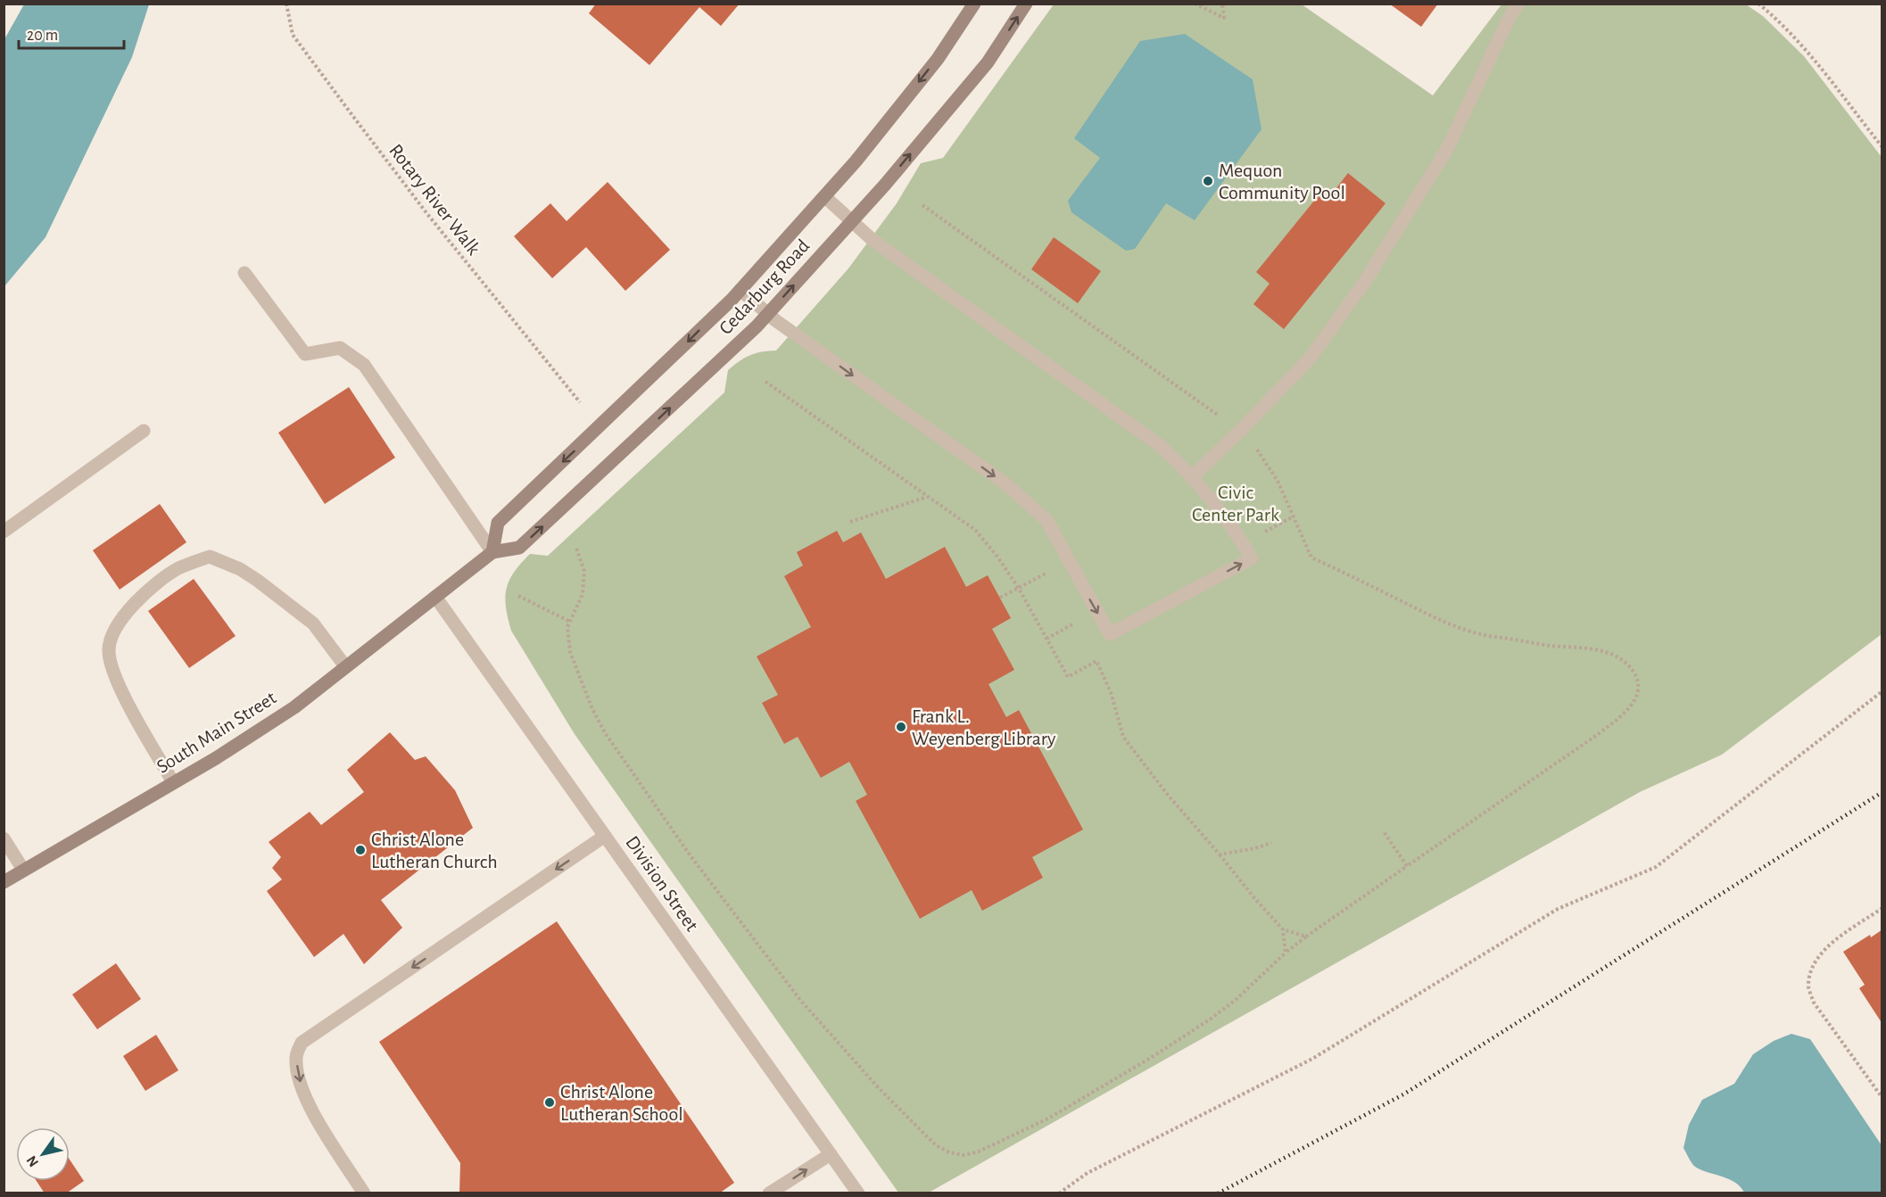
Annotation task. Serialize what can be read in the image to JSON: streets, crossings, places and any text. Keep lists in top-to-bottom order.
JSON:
{
  "streets": {
    "main road": ["Cedarburg Road", "South Main Street"],
    "street": ["Division Street"],
    "path": ["Rotary River Walk"]
  },
  "crossings": [
    ["Cedarburg Road", "South Main Street"],
    ["Cedarburg Road", "Division Street"],
    ["South Main Street", "Division Street"]
  ],
  "parks": ["Civic Center Park"],
  "places": [
    "Mequon Community Pool",
    "Frank L. Weyenberg Library",
    "Christ Alone Lutheran Church",
    "Christ Alone Lutheran School"
  ],
  "scale_bar": "20 m",
  "north": "bottom left"
}
